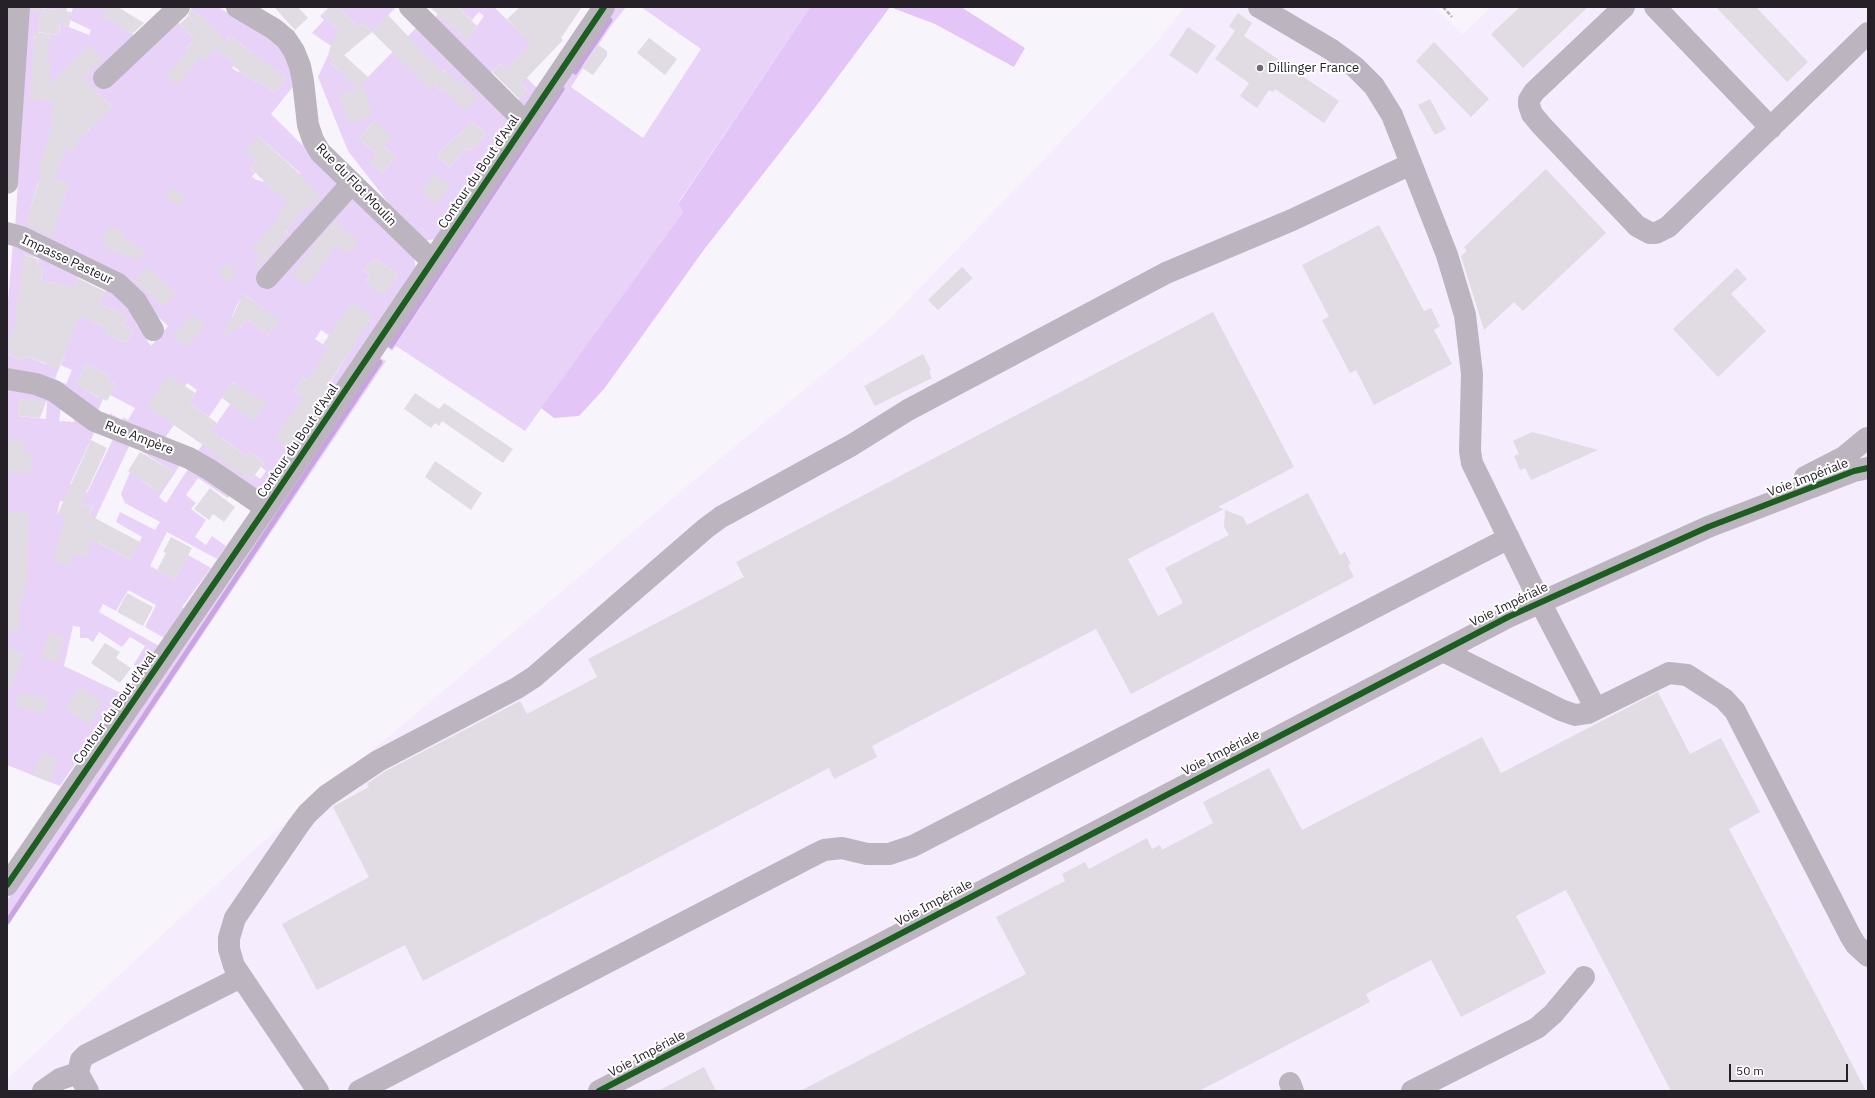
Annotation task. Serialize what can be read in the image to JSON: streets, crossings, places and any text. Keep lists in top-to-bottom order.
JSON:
{
  "streets": {
    "street": [
      "Contour du Bout d'Aval",
      "Rue du Flot Moulin",
      "Impasse Pasteur",
      "Rue Ampère",
      "Voie Impériale"
    ]
  },
  "crossings": [
    ["Contour du Bout d'Aval", "Rue du Flot Moulin"],
    ["Contour du Bout d'Aval", "Rue Ampère"]
  ],
  "places": ["Dillinger France"],
  "scale_bar": "50 m"
}
